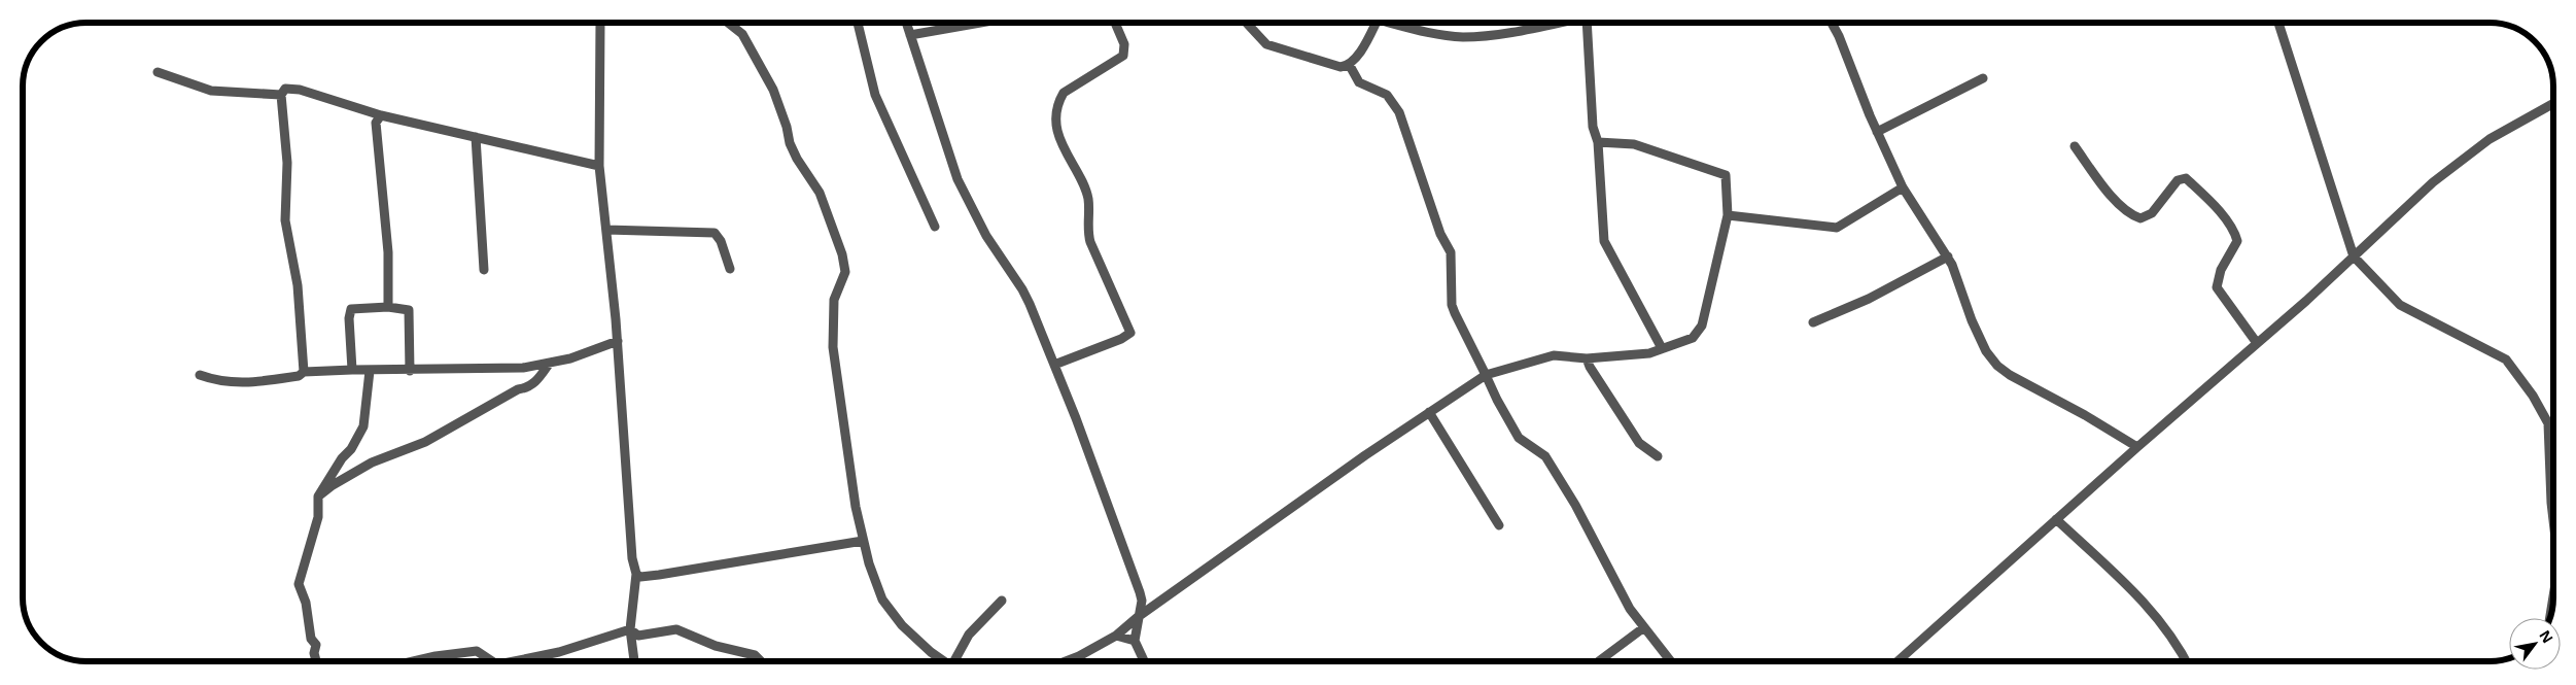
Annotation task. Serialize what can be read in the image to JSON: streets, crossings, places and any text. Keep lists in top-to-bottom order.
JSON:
{
  "north": "top right"
}
